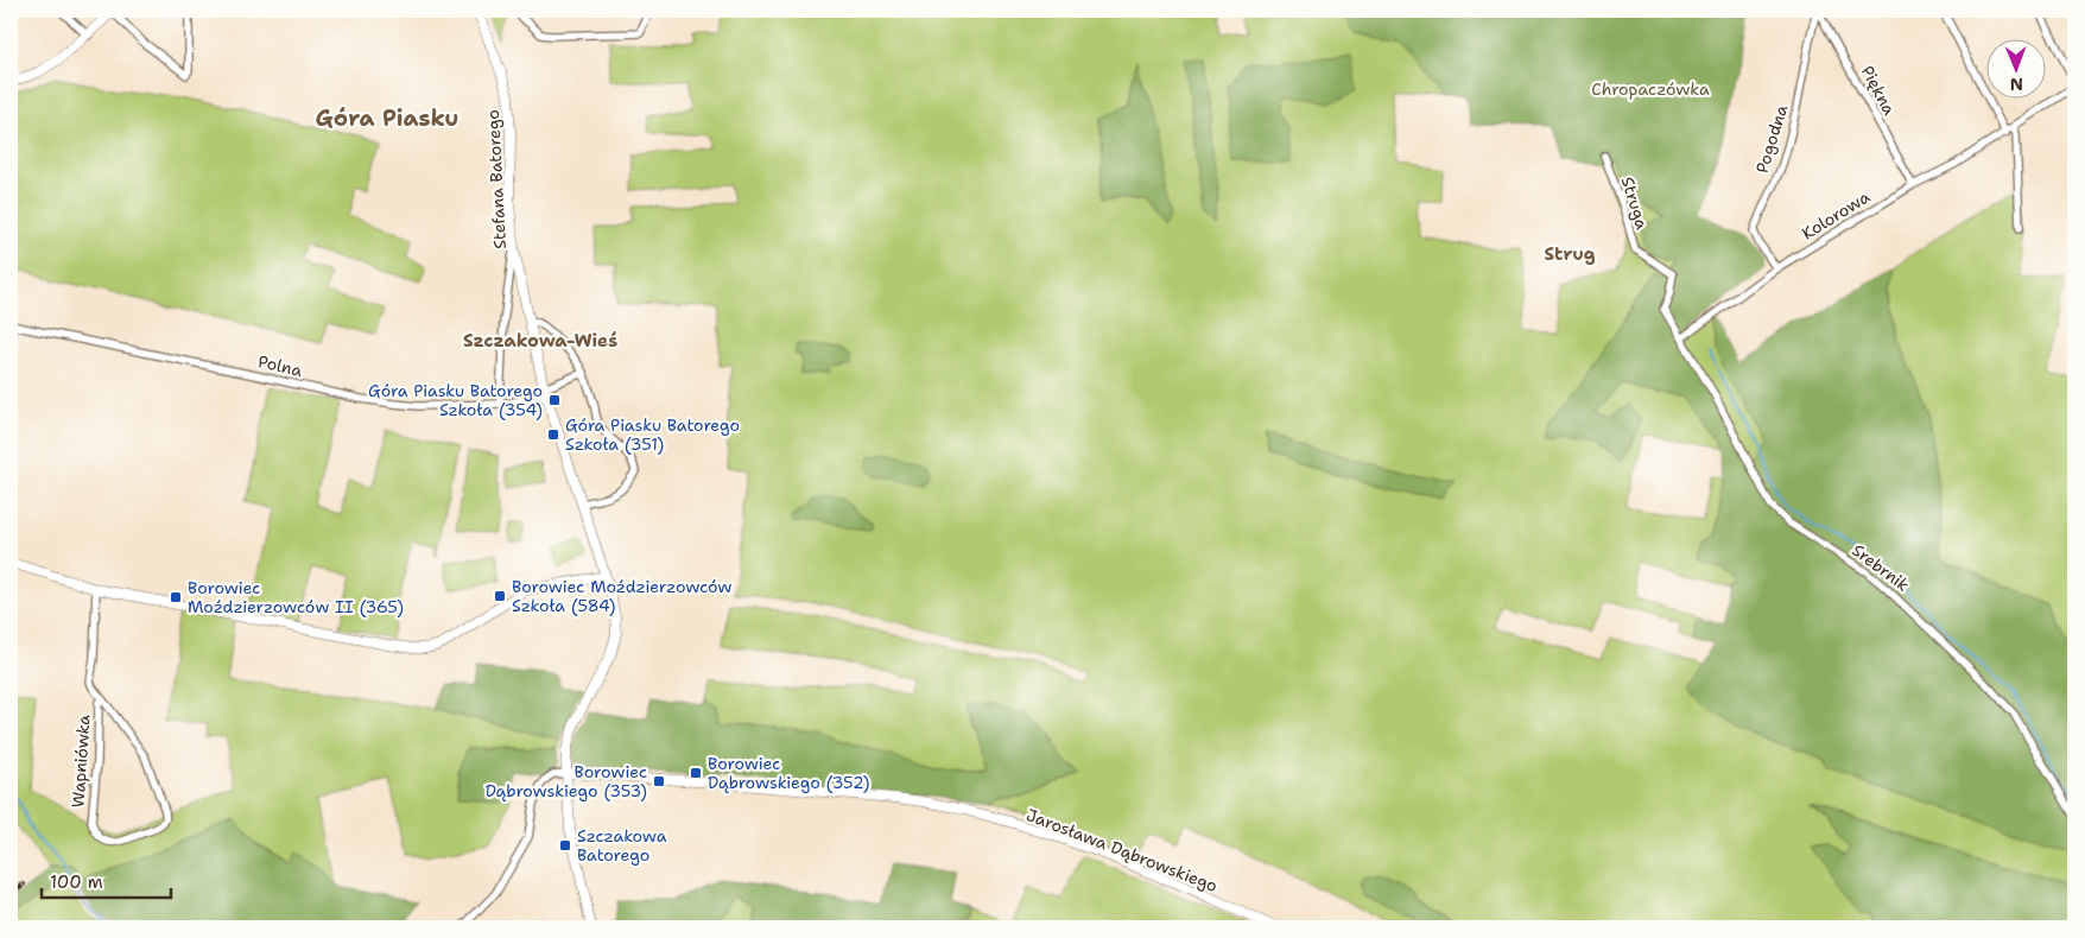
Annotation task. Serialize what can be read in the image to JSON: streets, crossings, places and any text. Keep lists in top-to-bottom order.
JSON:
{
  "streets": {
    "street": [
      "Piękna",
      "Pogodna",
      "Stefana Batorego",
      "Struga",
      "Kolorowa",
      "Polna",
      "Srebrnik",
      "Wapniówka",
      "Jarosława Dąbrowskiego"
    ]
  },
  "crossings": [
    ["Piękna", "Pogodna"],
    ["Piękna", "Kolorowa"],
    ["Pogodna", "Kolorowa"],
    ["Stefana Batorego", "Polna"],
    ["Stefana Batorego", "Jarosława Dąbrowskiego"],
    ["Struga", "Srebrnik"],
    ["Kolorowa", "Srebrnik"]
  ],
  "districts": ["Góra Piasku", "Strug", "Szczakowa-Wieś"],
  "parks": ["Chropaczówka"],
  "places": {
    "transit": [
      "Góra Piasku Batorego Szkoła (354)",
      "Góra Piasku Batorego Szkoła (351)",
      "Borowiec Moździerzowców Szkoła (584)",
      "Borowiec Moździerzowców II (365)",
      "Borowiec Dąbrowskiego (352)",
      "Borowiec Dąbrowskiego (353)",
      "Szczakowa Batorego"
    ]
  },
  "scale_bar": "100 m",
  "north": "bottom"
}
